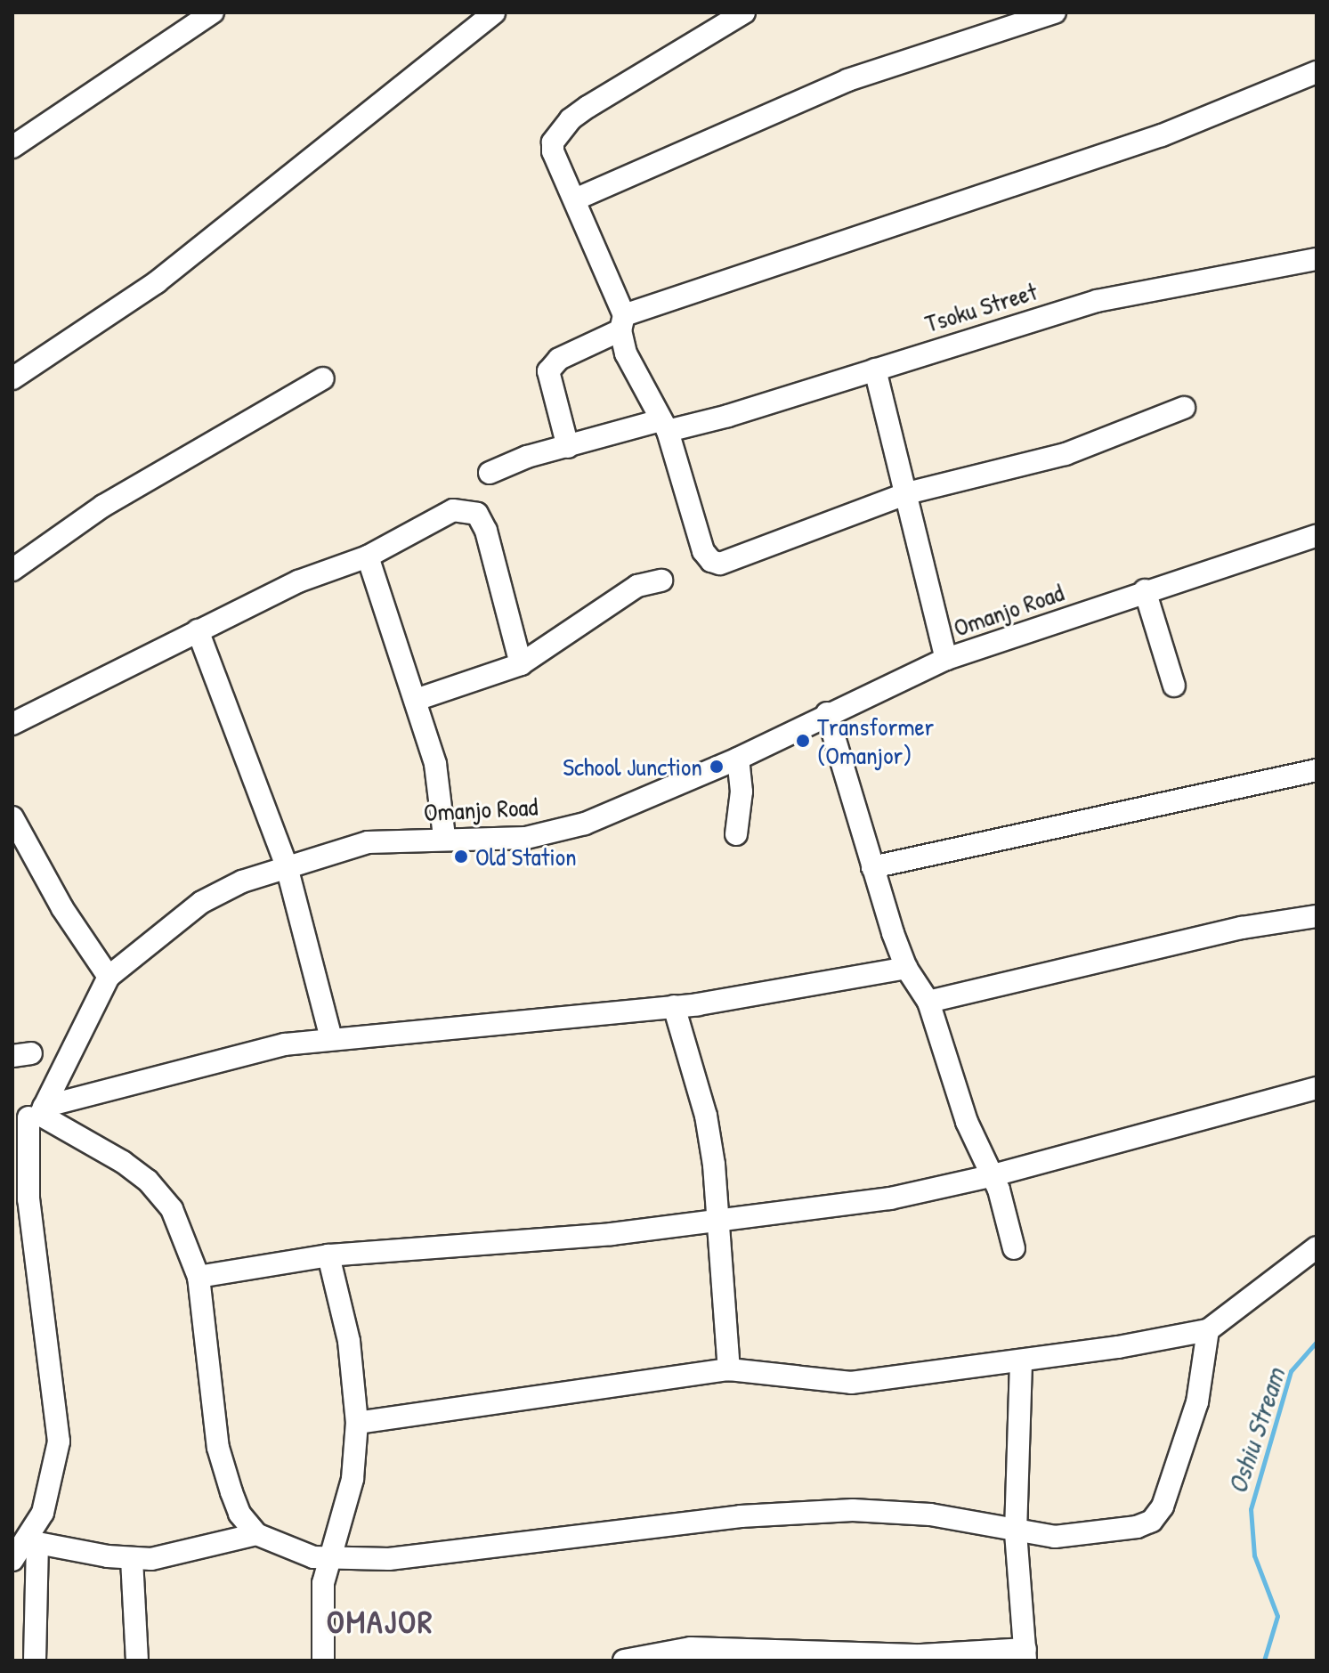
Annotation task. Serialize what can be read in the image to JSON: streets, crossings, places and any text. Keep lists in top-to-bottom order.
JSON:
{
  "streets": {
    "street": ["Tsoku Street", "Omanjo Road"]
  },
  "districts": ["OMAJOR"],
  "water": ["Oshiu Stream"],
  "places": ["Transformer (Omanjor)", "School Junction", "Old Station"]
}
